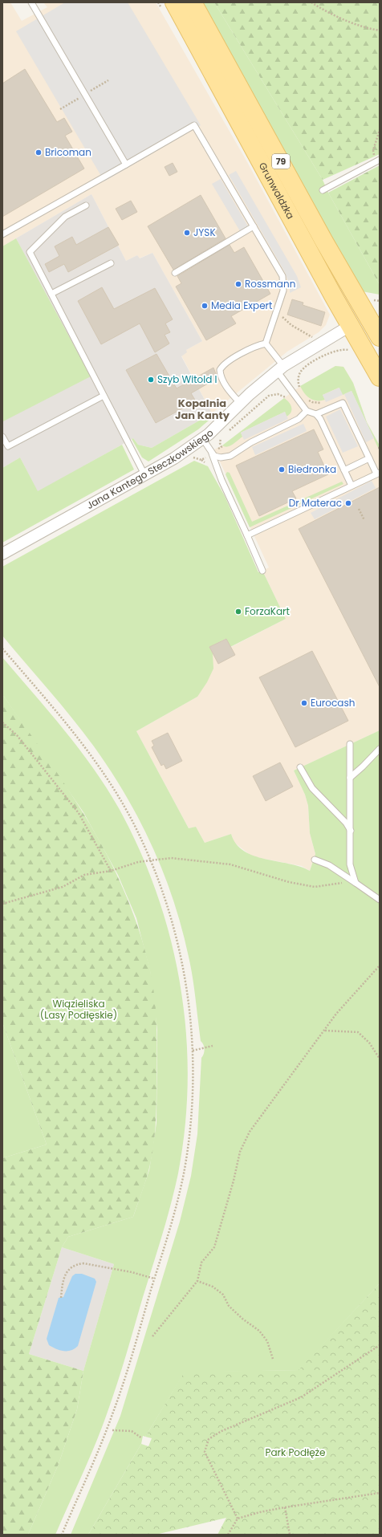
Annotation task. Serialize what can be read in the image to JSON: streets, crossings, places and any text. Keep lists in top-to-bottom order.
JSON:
{
  "streets": {
    "main road": ["79", "Grunwaldzka"],
    "street": ["Jana Kantego Steczkowskiego"]
  },
  "crossings": [
    ["Grunwaldzka", "Jana Kantego Steczkowskiego"]
  ],
  "districts": ["Kopalnia Jan Kanty"],
  "parks": ["Wiązieliska (Lasy Podłęskie)", "Park Podłęże"],
  "places": [
    "Bricoman",
    "JYSK",
    "Rossmann",
    "Media Expert",
    "Szyb Witold I",
    "Biedronka",
    "Dr Materac",
    "ForzaKart",
    "Eurocash"
  ]
}
